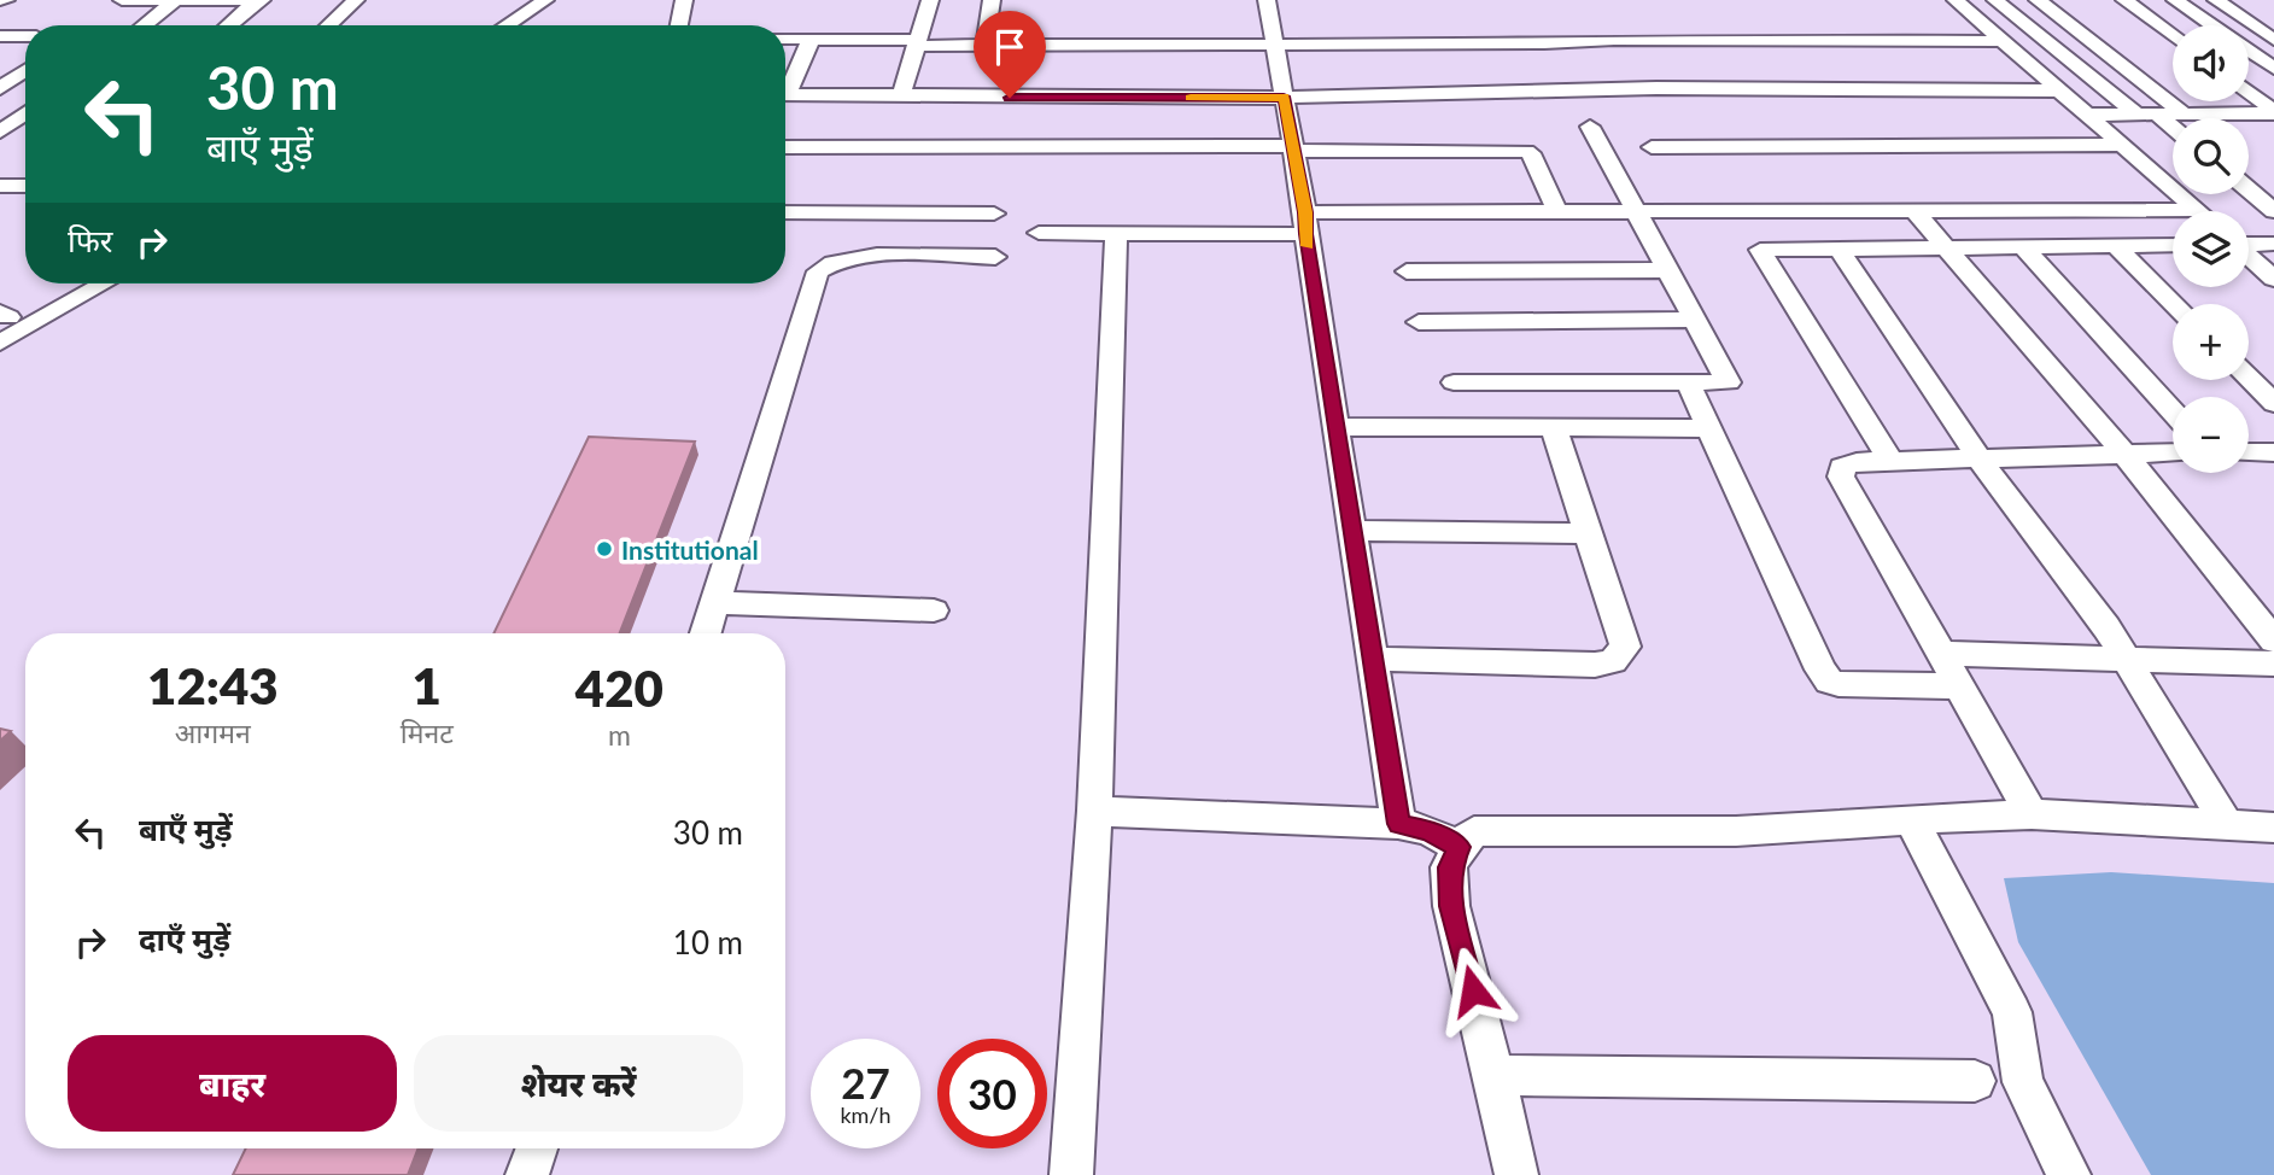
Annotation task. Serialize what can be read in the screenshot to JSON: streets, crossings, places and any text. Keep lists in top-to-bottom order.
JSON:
{
  "places": ["Institutional"],
  "page": {
    "map_buttons": ["+", "−"],
    "turn": ["30 m", "बाएँ मुड़ें"],
    "then": "फिर",
    "eta": [
      "12:43",
      "आगमन",
      "1",
      "मिनट",
      "420",
      "m"
    ],
    "list": [
      {
        "name": "बाएँ मुड़ें",
        "value": "30 m"
      },
      {
        "name": "दाएँ मुड़ें",
        "value": "10 m"
      }
    ],
    "buttons": ["बाहर", "शेयर करें"],
    "speed": "27 km/h",
    "limit": "30"
  }
}
